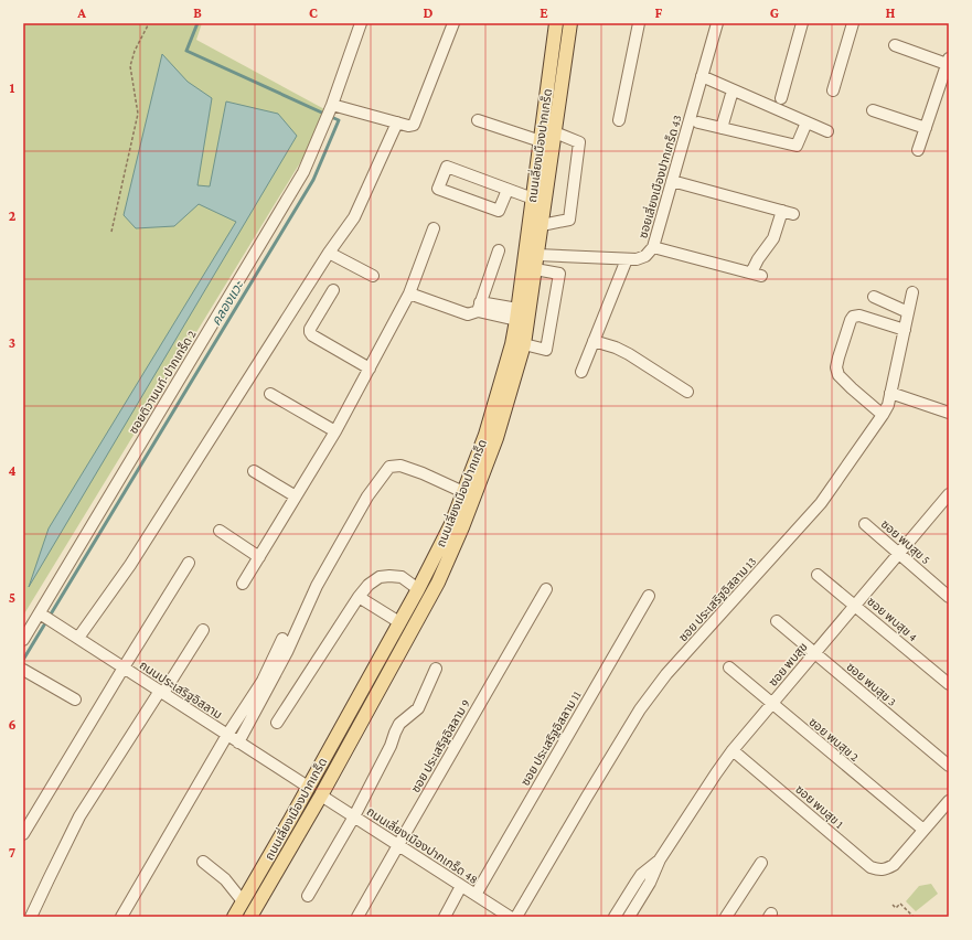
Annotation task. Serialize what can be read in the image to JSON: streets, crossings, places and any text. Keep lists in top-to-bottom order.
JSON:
{
  "streets": {
    "main road": ["ถนนเลี่ยงเมืองปากเกร็ด"],
    "street": [
      "ซอยเลี่ยงเมืองปากเกร็ด 43",
      "ซอยติวานนท์-ปากเกร็ด 2",
      "ซอย พบสุข 5",
      "ซอย ประเสริฐอิสลาม 13",
      "ซอย พบสุข 4",
      "ซอย พบสุข",
      "ซอย พบสุข 3",
      "ถนนประเสริฐอิสลาม",
      "ซอย ประเสริฐอิสลาม 11",
      "ซอย พบสุข 2",
      "ซอย ประเสริฐอิสลาม 9",
      "ซอย พบสุข 1",
      "ถนนเลี่ยงเมืองปากเกร็ด 48"
    ]
  },
  "crossings": [
    ["ถนนเลี่ยงเมืองปากเกร็ด", "ซอยเลี่ยงเมืองปากเกร็ด 43"],
    ["ถนนเลี่ยงเมืองปากเกร็ด", "ถนนประเสริฐอิสลาม"],
    ["ถนนเลี่ยงเมืองปากเกร็ด", "ถนนเลี่ยงเมืองปากเกร็ด 48"],
    ["ซอยติวานนท์-ปากเกร็ด 2", "ถนนประเสริฐอิสลาม"],
    ["ซอย พบสุข 5", "ซอย พบสุข"],
    ["ซอย พบสุข 4", "ซอย พบสุข"],
    ["ซอย พบสุข", "ซอย พบสุข 3"],
    ["ซอย พบสุข", "ซอย พบสุข 2"],
    ["ซอย พบสุข", "ซอย พบสุข 1"],
    ["ซอย ประเสริฐอิสลาม 11", "ถนนเลี่ยงเมืองปากเกร็ด 48"],
    ["ซอย พบสุข 2", "ซอย พบสุข 1"],
    ["ซอย ประเสริฐอิสลาม 9", "ถนนเลี่ยงเมืองปากเกร็ด 48"]
  ],
  "water": ["คลองแวะ"],
  "grid": {
    "columns": [
      "A",
      "B",
      "C",
      "D",
      "E",
      "F",
      "G",
      "H"
    ],
    "rows": [
      "1",
      "2",
      "3",
      "4",
      "5",
      "6",
      "7"
    ]
  }
}
